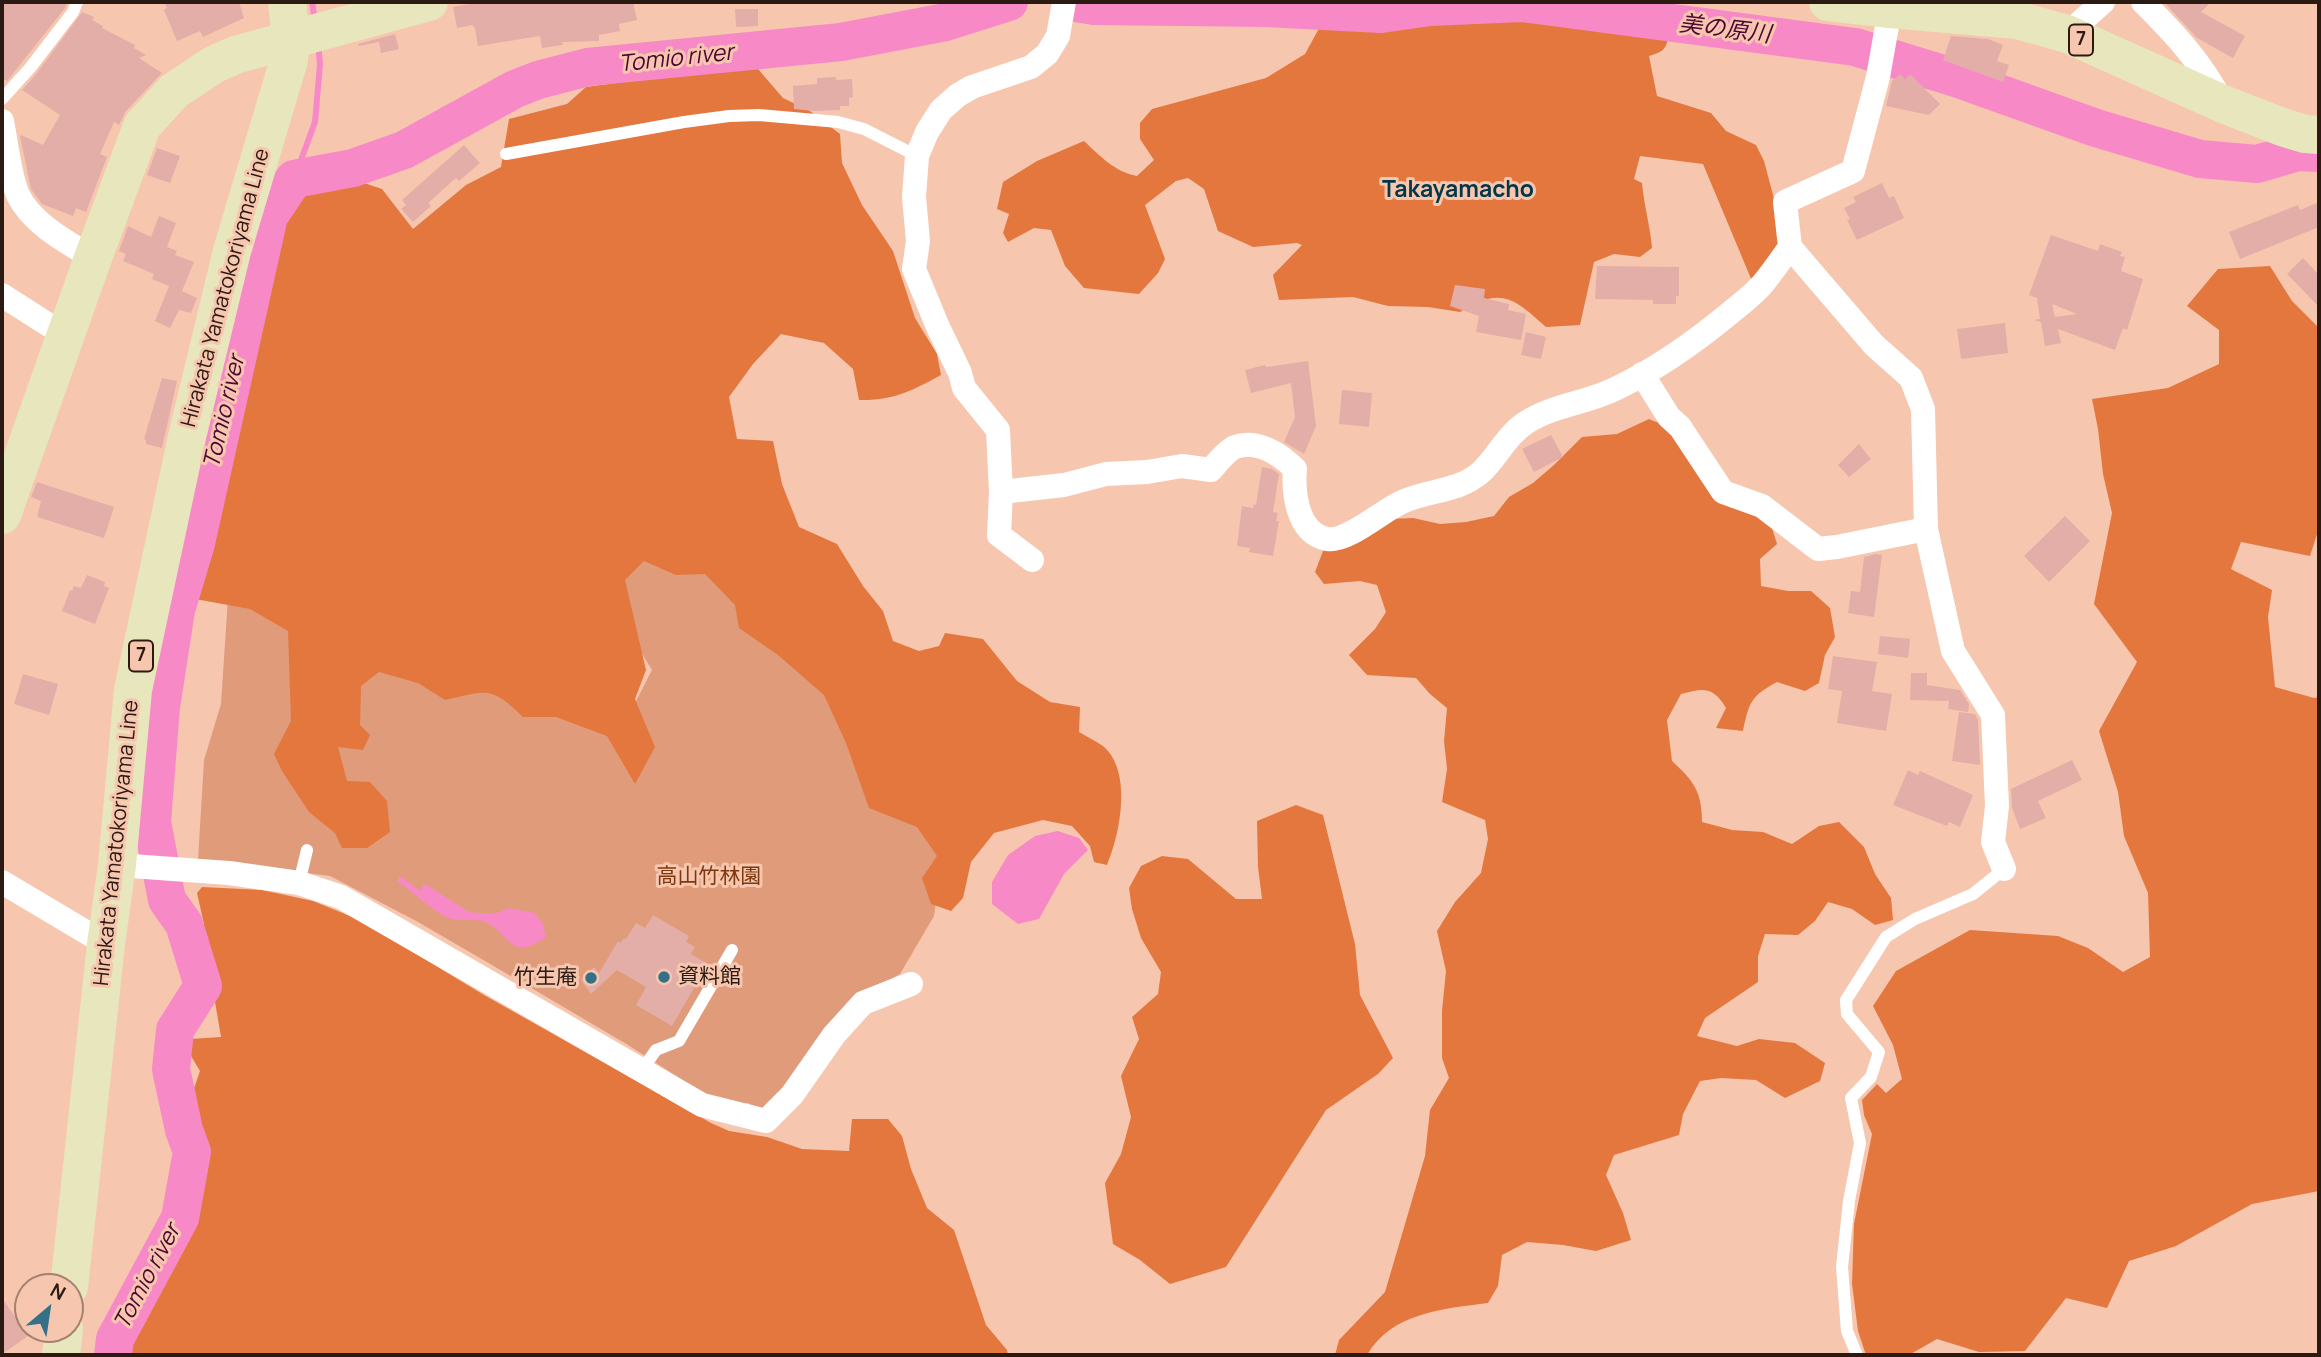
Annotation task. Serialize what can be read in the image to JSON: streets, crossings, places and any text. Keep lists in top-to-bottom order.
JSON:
{
  "streets": {
    "main road": ["7", "Hirakata Yamatokoriyama Line"]
  },
  "districts": ["Takayamacho"],
  "water": ["美の原川", "Tomio river"],
  "parks": ["高山竹林園"],
  "places": ["資料館", "竹生庵"],
  "north": "top right"
}
